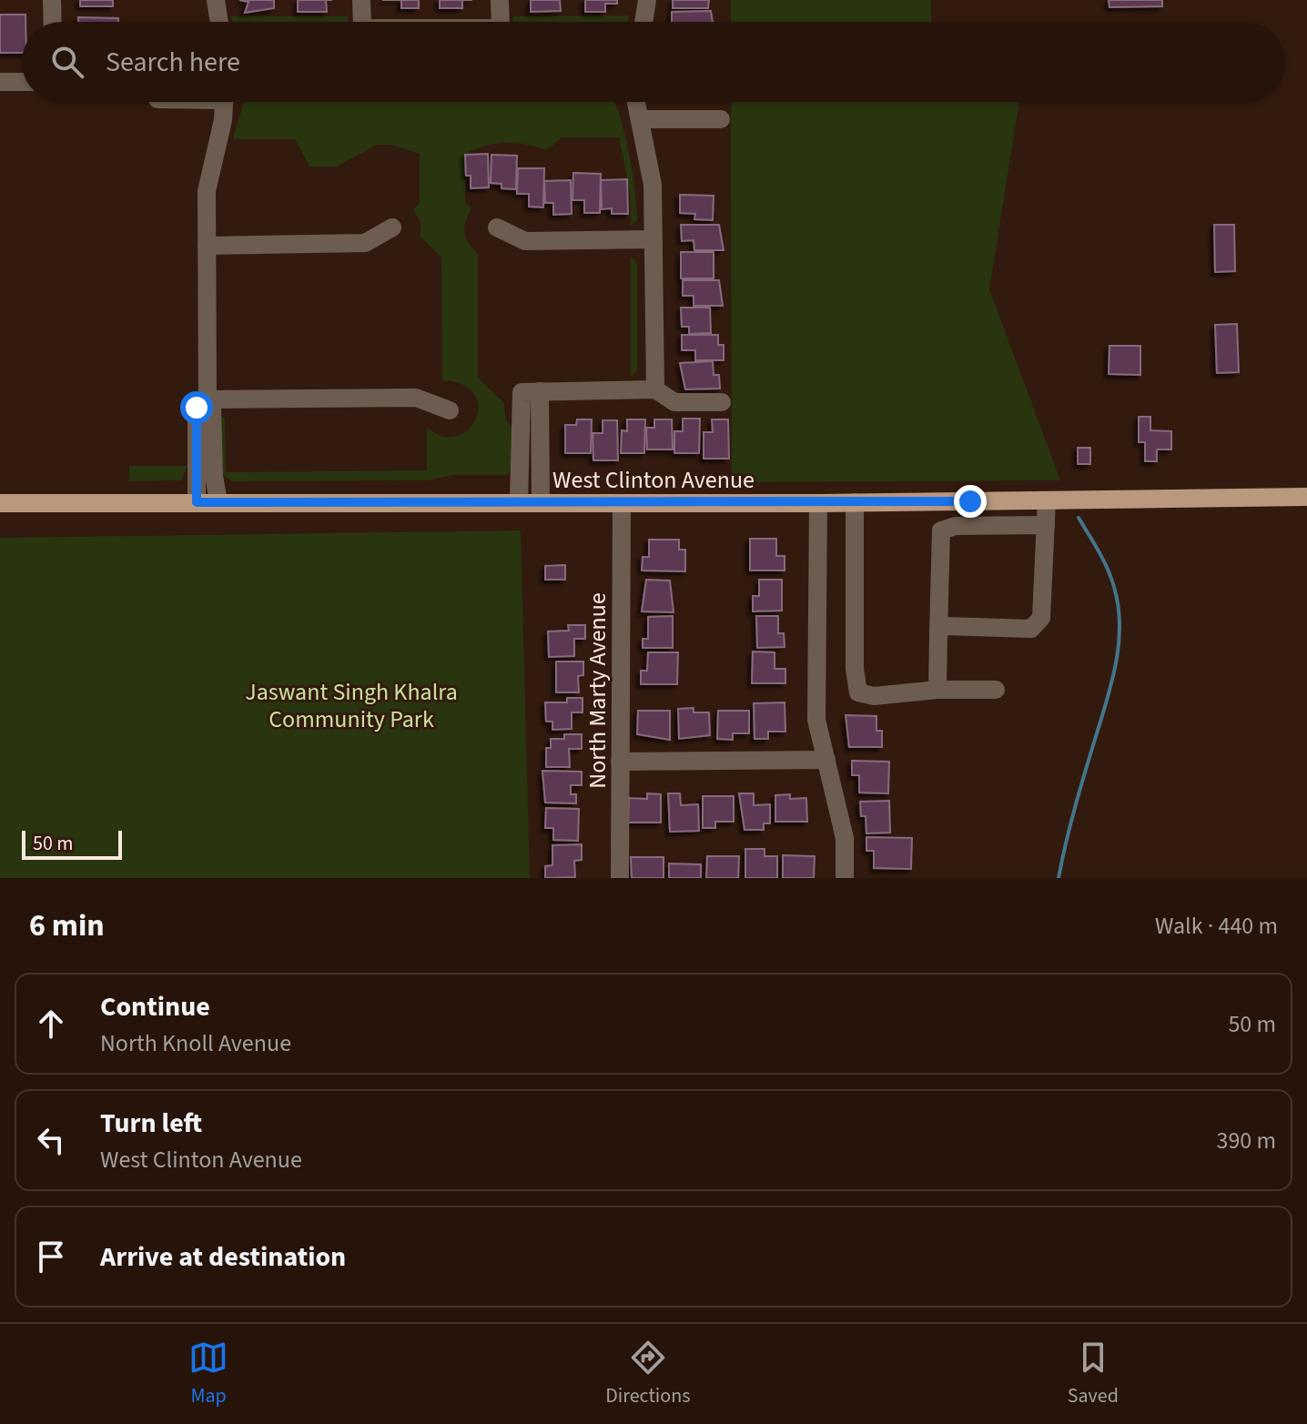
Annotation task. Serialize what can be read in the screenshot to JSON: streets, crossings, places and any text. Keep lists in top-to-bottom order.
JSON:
{
  "streets": {
    "main road": ["West Clinton Avenue"],
    "street": ["North Marty Avenue"]
  },
  "crossings": [
    ["West Clinton Avenue", "North Marty Avenue"]
  ],
  "parks": ["Jaswant Singh Khalra Community Park"],
  "scale_bar": "50 m",
  "page": {
    "search": "Search here",
    "scale": "50 m",
    "heading": ["6 min", "Walk · 440 m"],
    "list": [
      ["Continue", "North Knoll Avenue", "50 m"],
      ["Turn left", "West Clinton Avenue", "390 m"],
      "Arrive at destination"
    ],
    "nav": ["Map", "Directions", "Saved"]
  }
}
